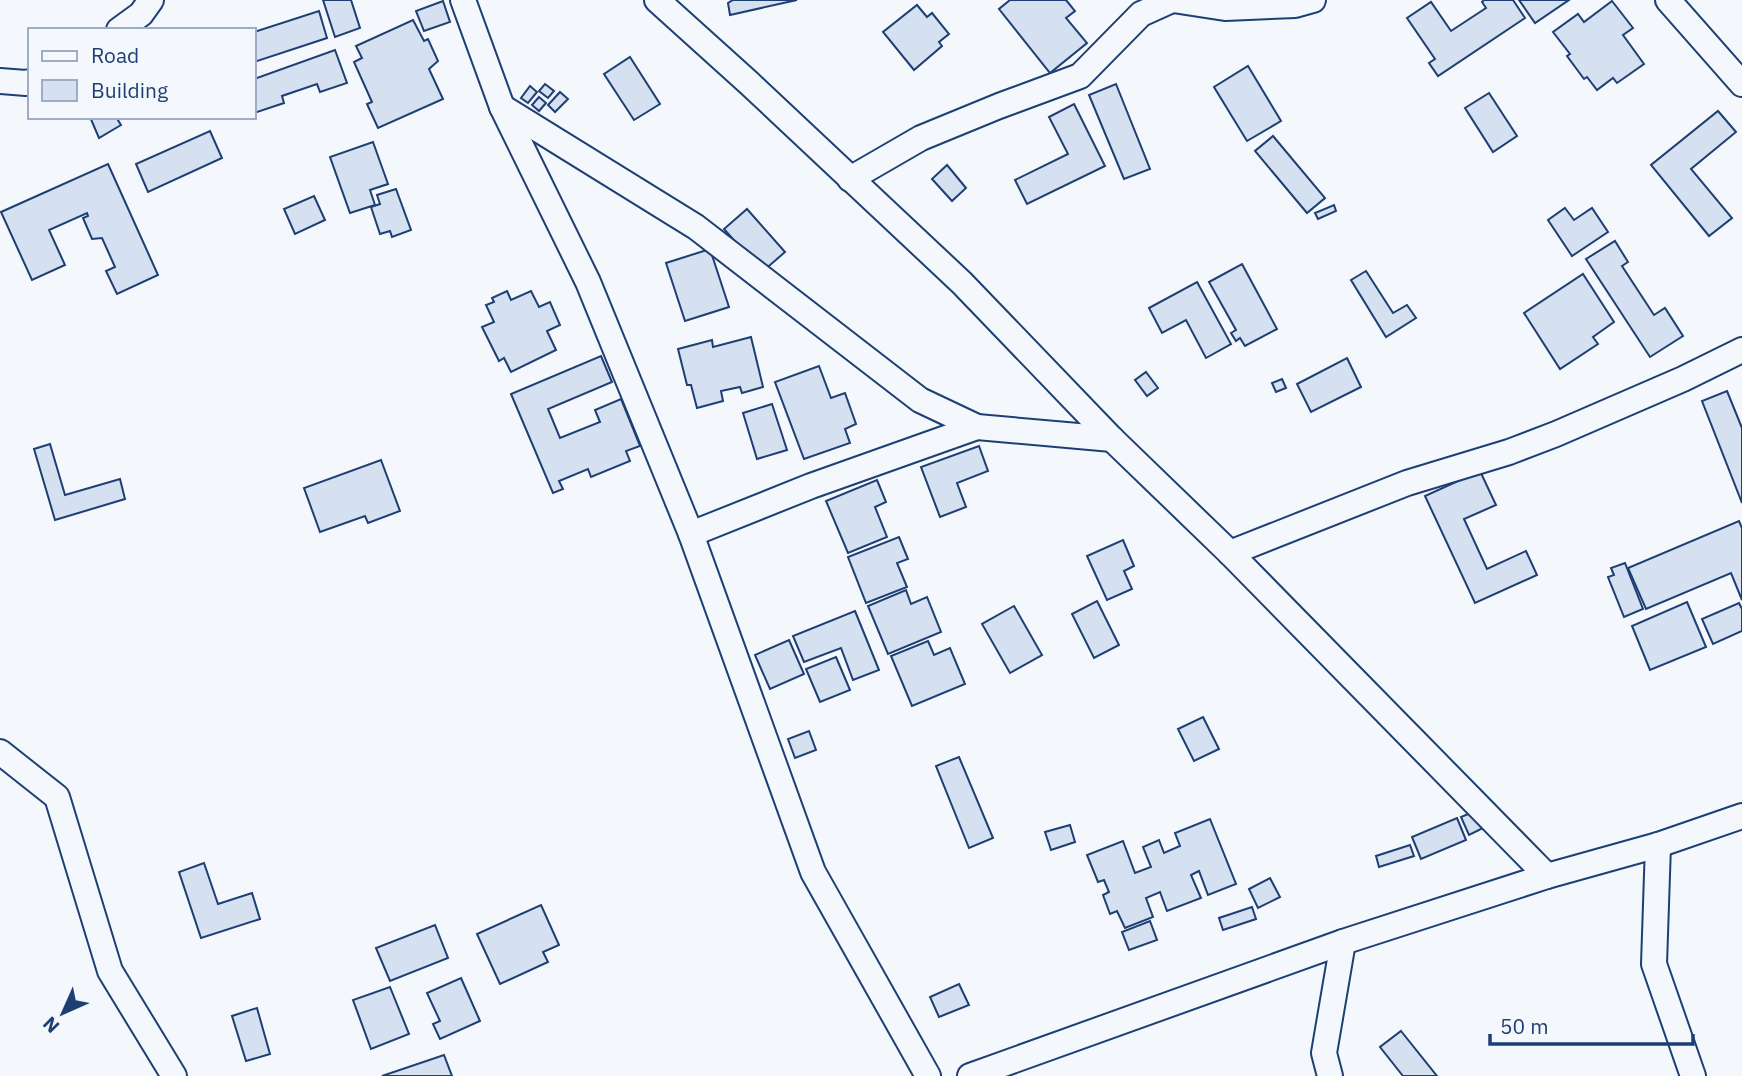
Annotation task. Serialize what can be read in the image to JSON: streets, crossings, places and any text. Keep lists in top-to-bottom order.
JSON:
{
  "legend": ["Road", "Building"],
  "scale_bar": "50 m",
  "north": "bottom left"
}
